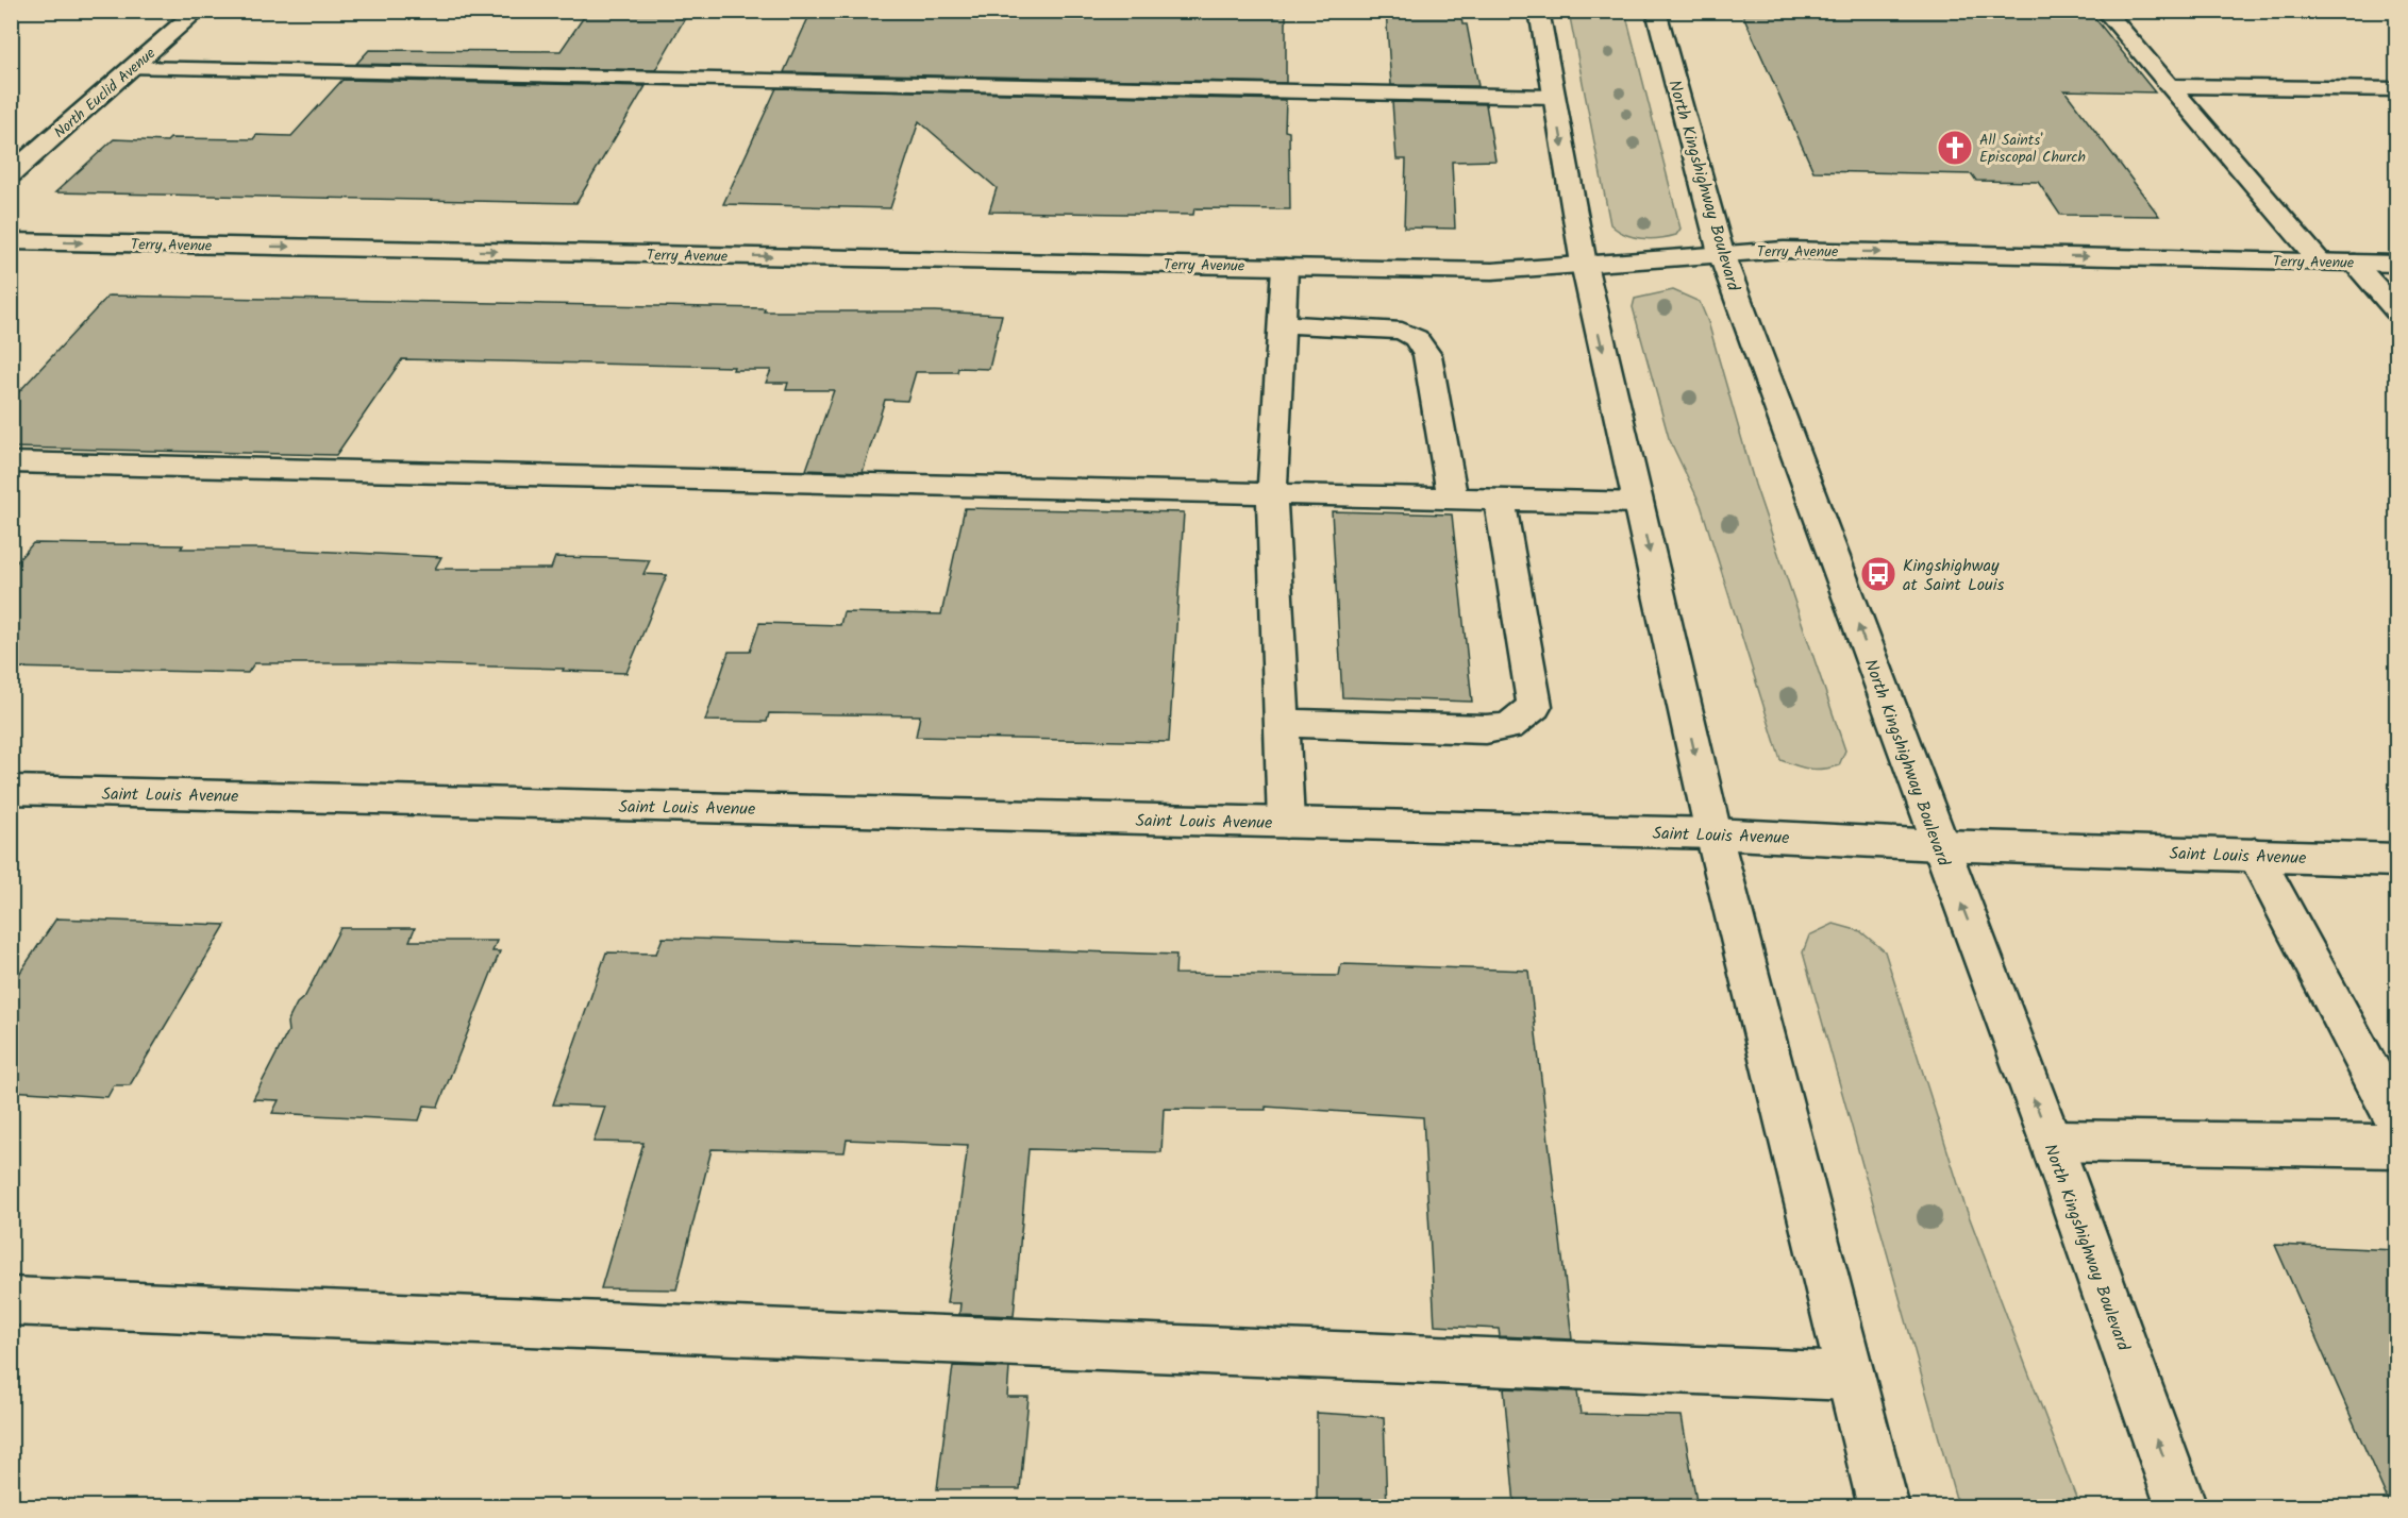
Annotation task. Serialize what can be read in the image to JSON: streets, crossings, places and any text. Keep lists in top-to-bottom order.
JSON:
{
  "streets": {
    "street": [
      "North Euclid Avenue",
      "North Kingshighway Boulevard",
      "Terry Avenue",
      "Saint Louis Avenue"
    ]
  },
  "crossings": [
    ["North Kingshighway Boulevard", "Terry Avenue"],
    ["North Kingshighway Boulevard", "Saint Louis Avenue"]
  ],
  "places": {
    "church": ["All Saints' Episcopal Church"],
    "bus stop": ["Kingshighway at Saint Louis"]
  }
}
